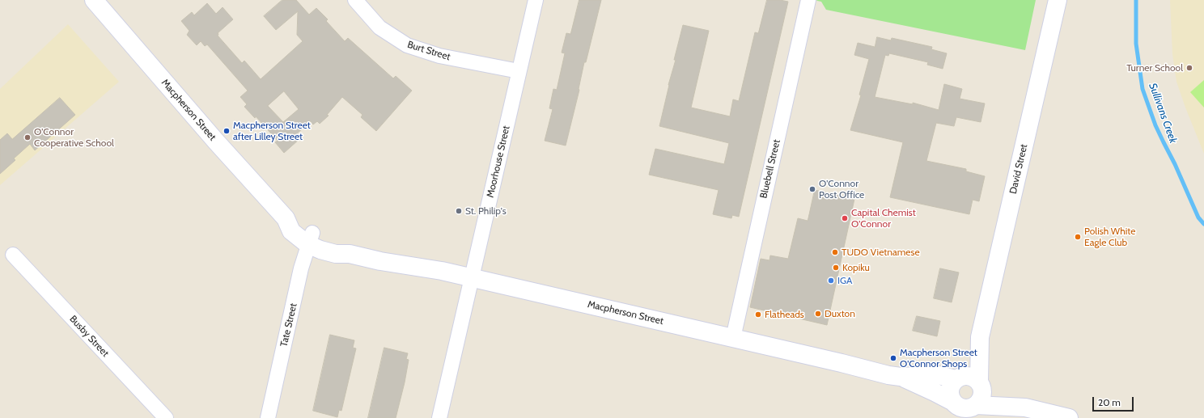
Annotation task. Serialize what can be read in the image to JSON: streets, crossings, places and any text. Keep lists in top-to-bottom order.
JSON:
{
  "streets": {
    "street": [
      "Burt Street",
      "Macpherson Street",
      "Moorhouse Street",
      "Bluebell Street",
      "David Street",
      "Tate Street",
      "Busby Street"
    ]
  },
  "crossings": [
    ["Burt Street", "Moorhouse Street"],
    ["Macpherson Street", "Moorhouse Street"],
    ["Macpherson Street", "Bluebell Street"],
    ["Macpherson Street", "David Street"],
    ["Macpherson Street", "Tate Street"]
  ],
  "water": ["Sullivans Creek"],
  "places": [
    "Turner School",
    "Macpherson Street after Lilley Street",
    "O'Connor Cooperative School",
    "O'Connor Post Office",
    "St. Philip's",
    "Capital Chemist O'Connor",
    "Polish White Eagle Club",
    "TUDO Vietnamese",
    "Kopiku",
    "IGA",
    "Duxton",
    "Flatheads",
    "Macpherson Street O'Connor Shops"
  ],
  "scale_bar": "20 m"
}
